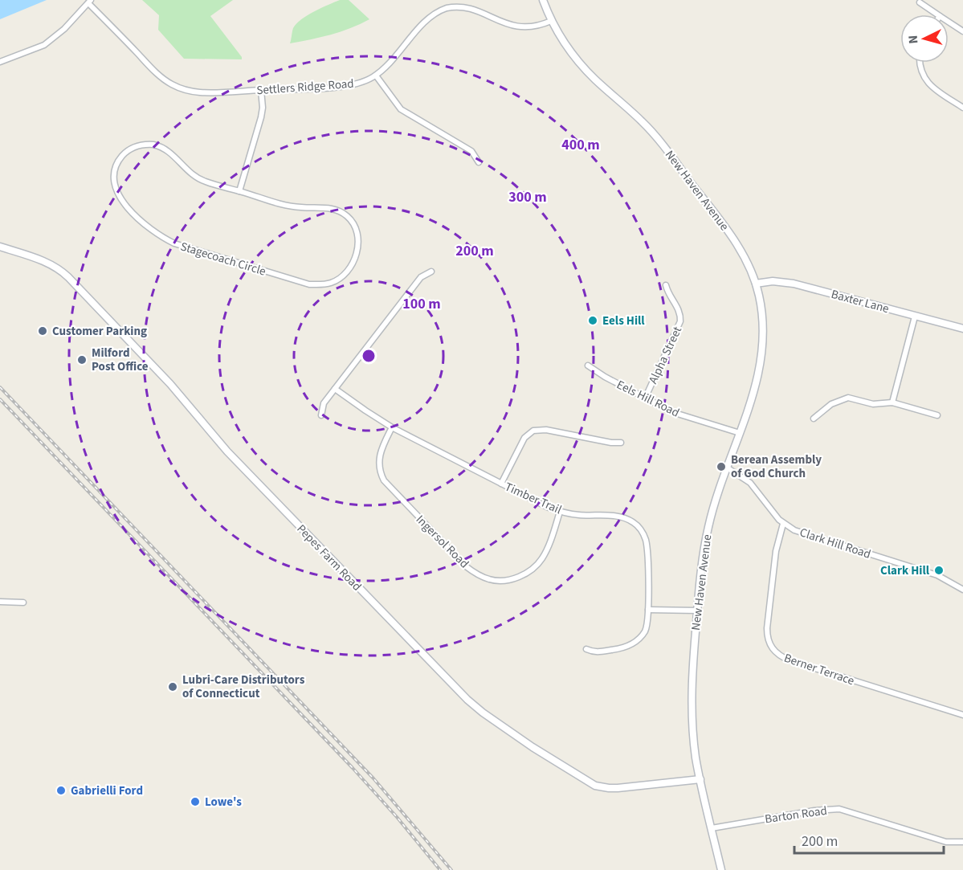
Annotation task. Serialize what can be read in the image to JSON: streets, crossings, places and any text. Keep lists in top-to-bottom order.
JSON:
{
  "streets": {
    "street": [
      "Settlers Ridge Road",
      "New Haven Avenue",
      "Stagecoach Circle",
      "Baxter Lane",
      "Alpha Street",
      "Eels Hill Road",
      "Timber Trail",
      "Ingersol Road",
      "Clark Hill Road",
      "Pepes Farm Road",
      "Berner Terrace",
      "Barton Road"
    ]
  },
  "crossings": [
    ["Settlers Ridge Road", "New Haven Avenue"],
    ["New Haven Avenue", "Baxter Lane"],
    ["New Haven Avenue", "Eels Hill Road"],
    ["New Haven Avenue", "Clark Hill Road"],
    ["New Haven Avenue", "Pepes Farm Road"],
    ["New Haven Avenue", "Barton Road"],
    ["Alpha Street", "Eels Hill Road"],
    ["Timber Trail", "Ingersol Road"],
    ["Clark Hill Road", "Berner Terrace"]
  ],
  "places": [
    "Eels Hill",
    "Customer Parking",
    "Milford Post Office",
    "Berean Assembly of God Church",
    "Clark Hill",
    "Lubri-Care Distributors of Connecticut",
    "Gabrielli Ford",
    "Lowe's"
  ],
  "scale_bar": "200 m",
  "north": "left",
  "rings": [
    "400 m",
    "300 m",
    "200 m",
    "100 m"
  ]
}
